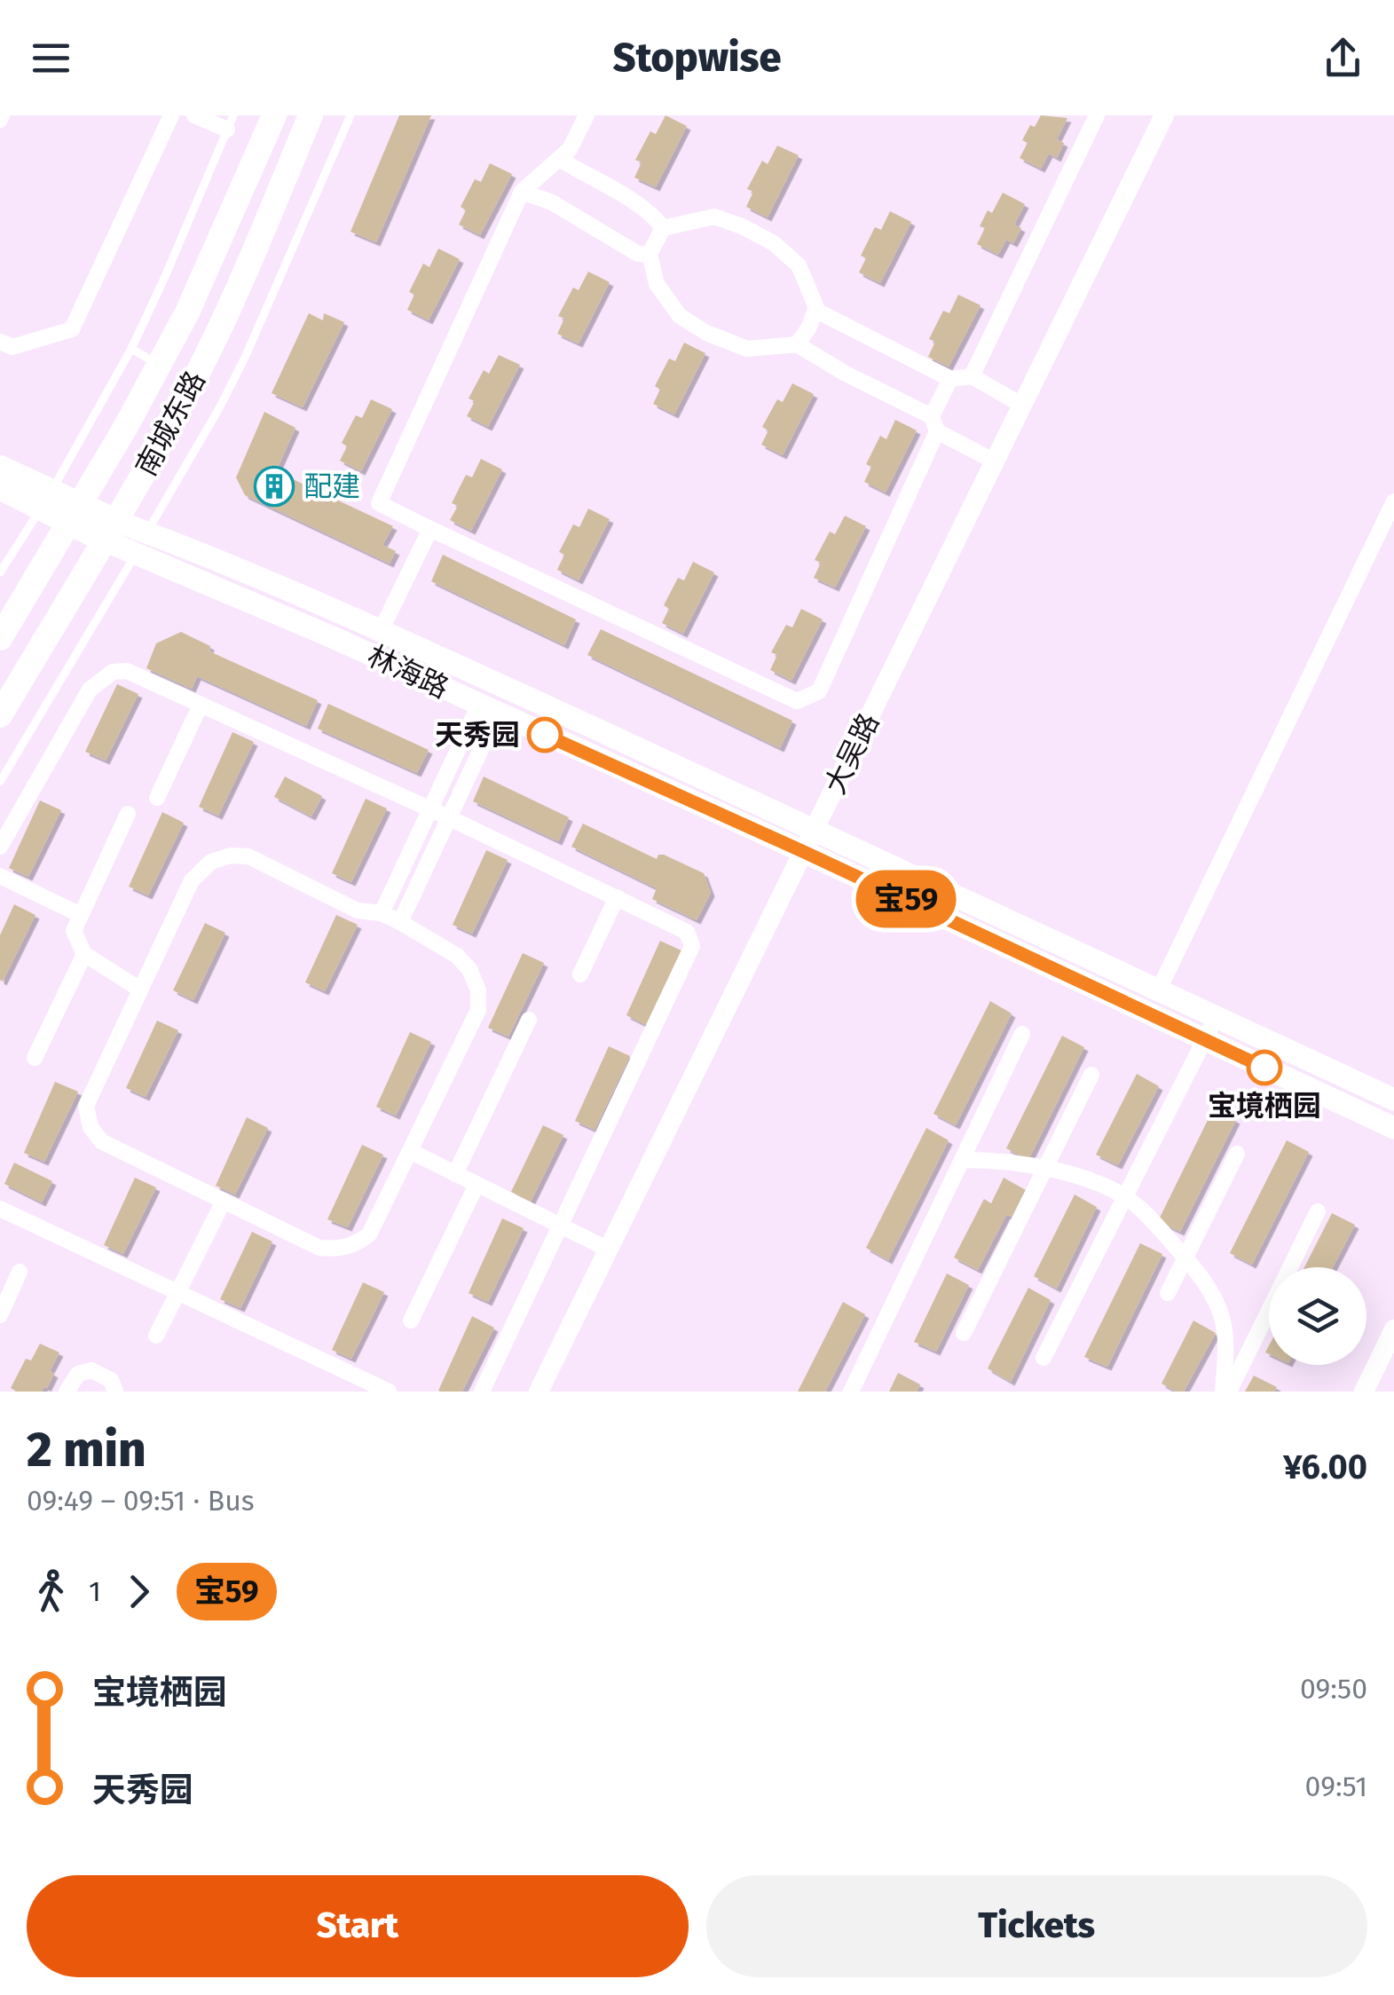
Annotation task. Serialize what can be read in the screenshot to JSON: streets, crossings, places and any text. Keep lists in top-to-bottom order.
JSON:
{
  "streets": {
    "main road": ["南城东路", "林海路"],
    "street": ["大吴路"]
  },
  "crossings": [
    ["南城东路", "林海路"],
    ["林海路", "大吴路"]
  ],
  "places": {
    "building": ["配建"],
    "other": ["天秀园", "宝境栖园"]
  },
  "lines": ["bus line 宝59"],
  "page": {
    "header": "Stopwise",
    "on_map": "宝59",
    "heading": ["2 min", "09:49 – 09:51 · Bus", "¥6.00"],
    "legs": ["1", "宝59"],
    "list": [
      {
        "name": "宝境栖园",
        "value": "09:50"
      },
      {
        "name": "天秀园",
        "value": "09:51"
      }
    ],
    "buttons": ["Start", "Tickets"]
  }
}
